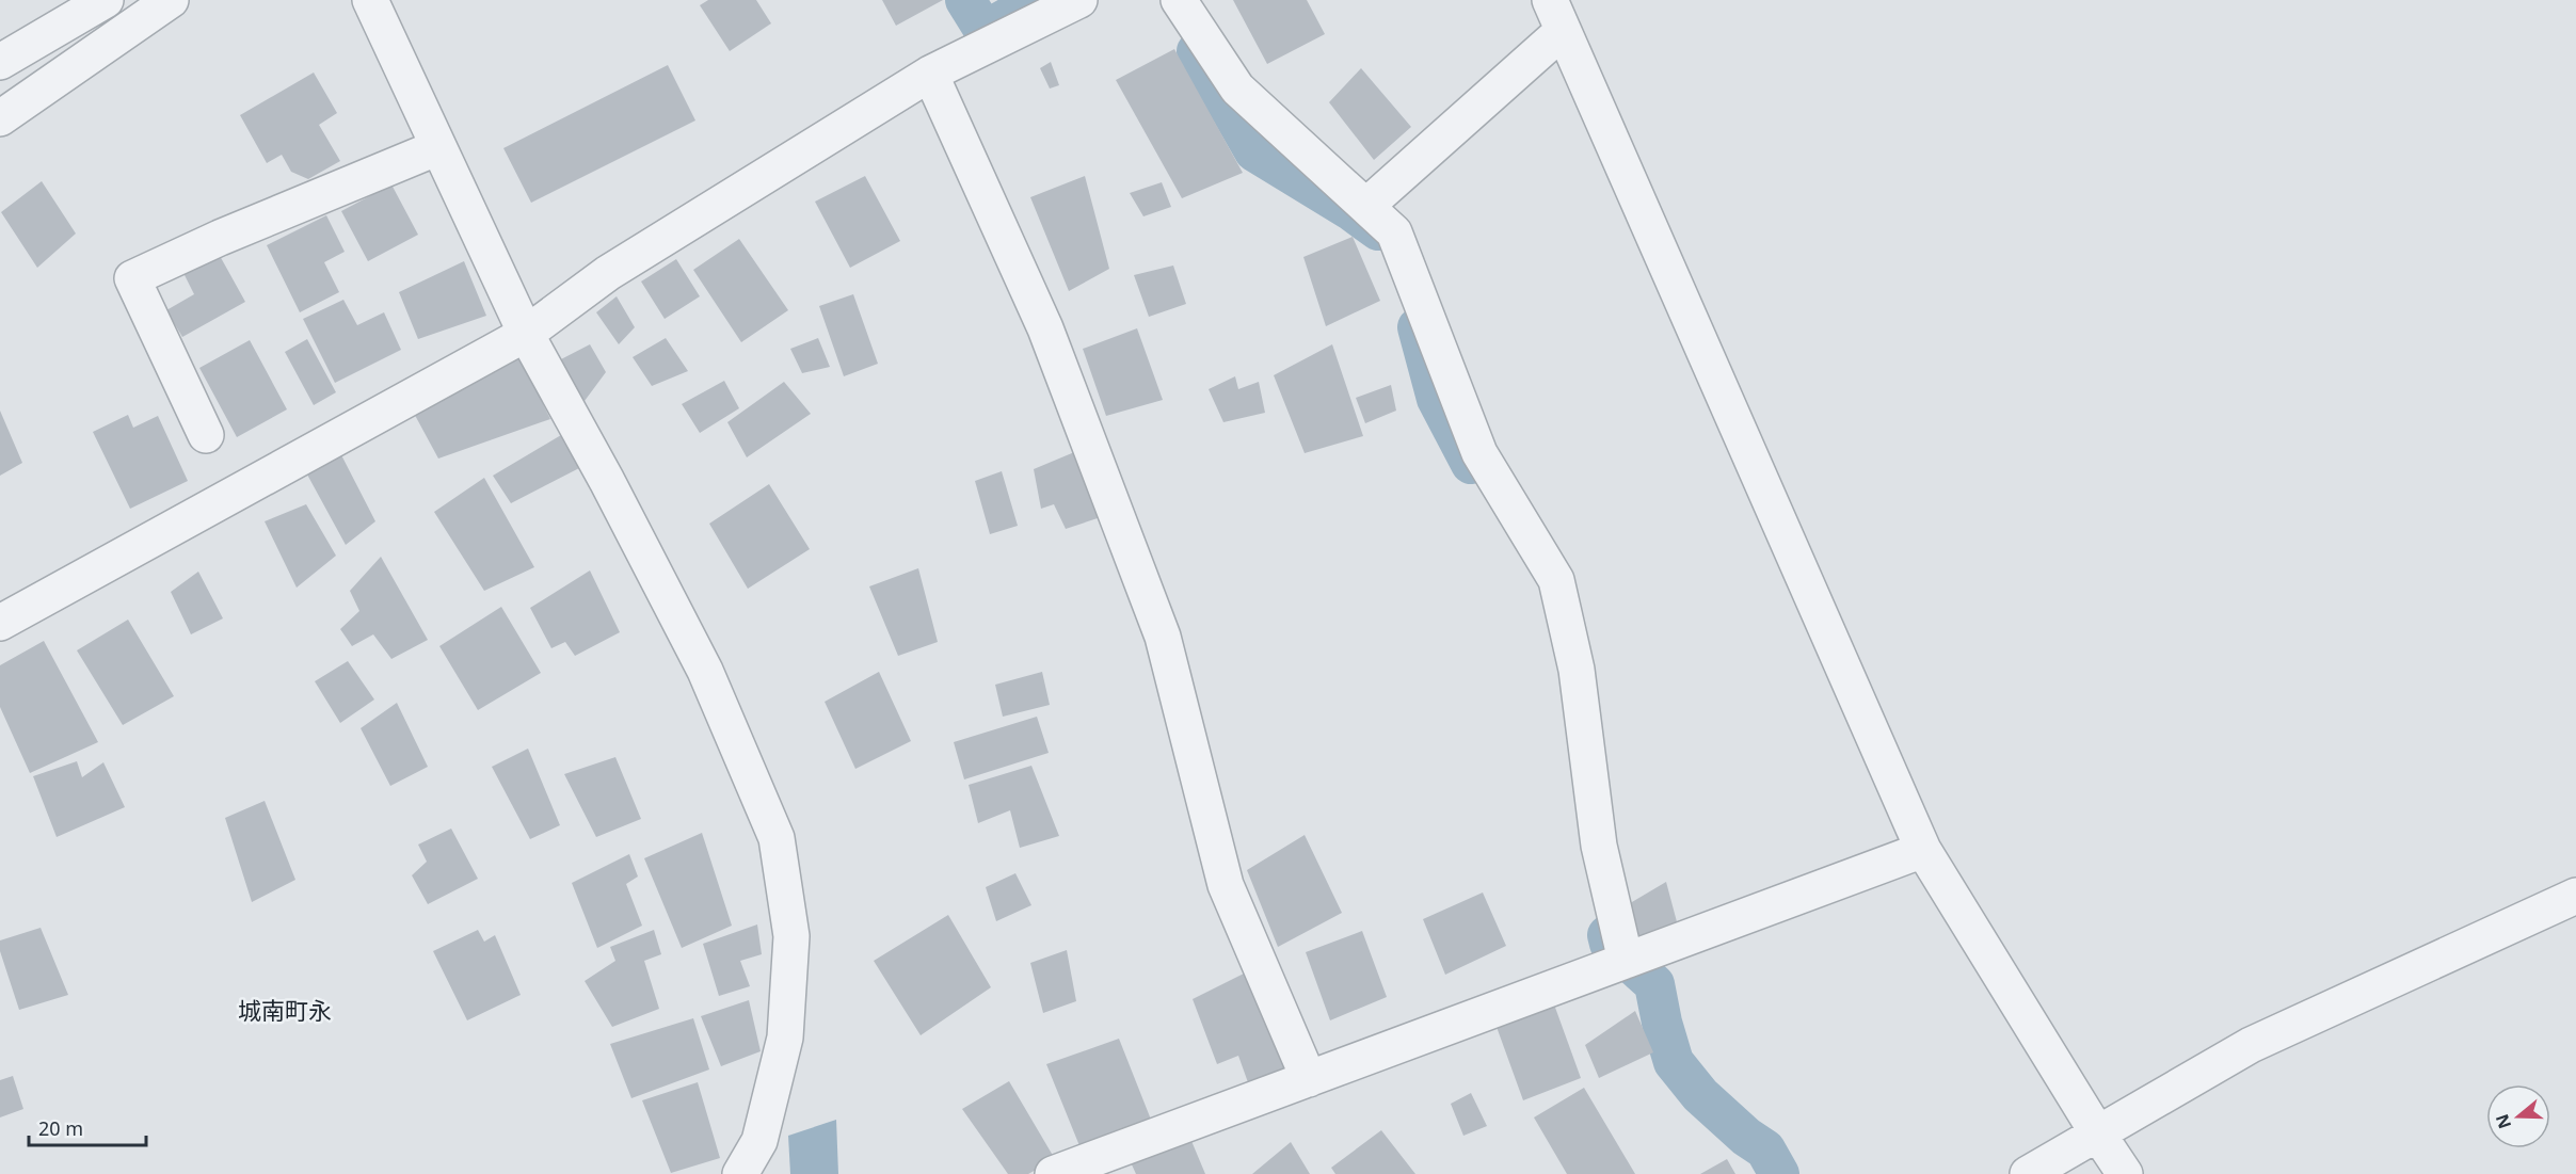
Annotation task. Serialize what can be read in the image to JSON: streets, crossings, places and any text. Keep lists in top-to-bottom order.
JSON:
{
  "districts": ["城南町永"],
  "scale_bar": "20 m",
  "north": "left"
}
